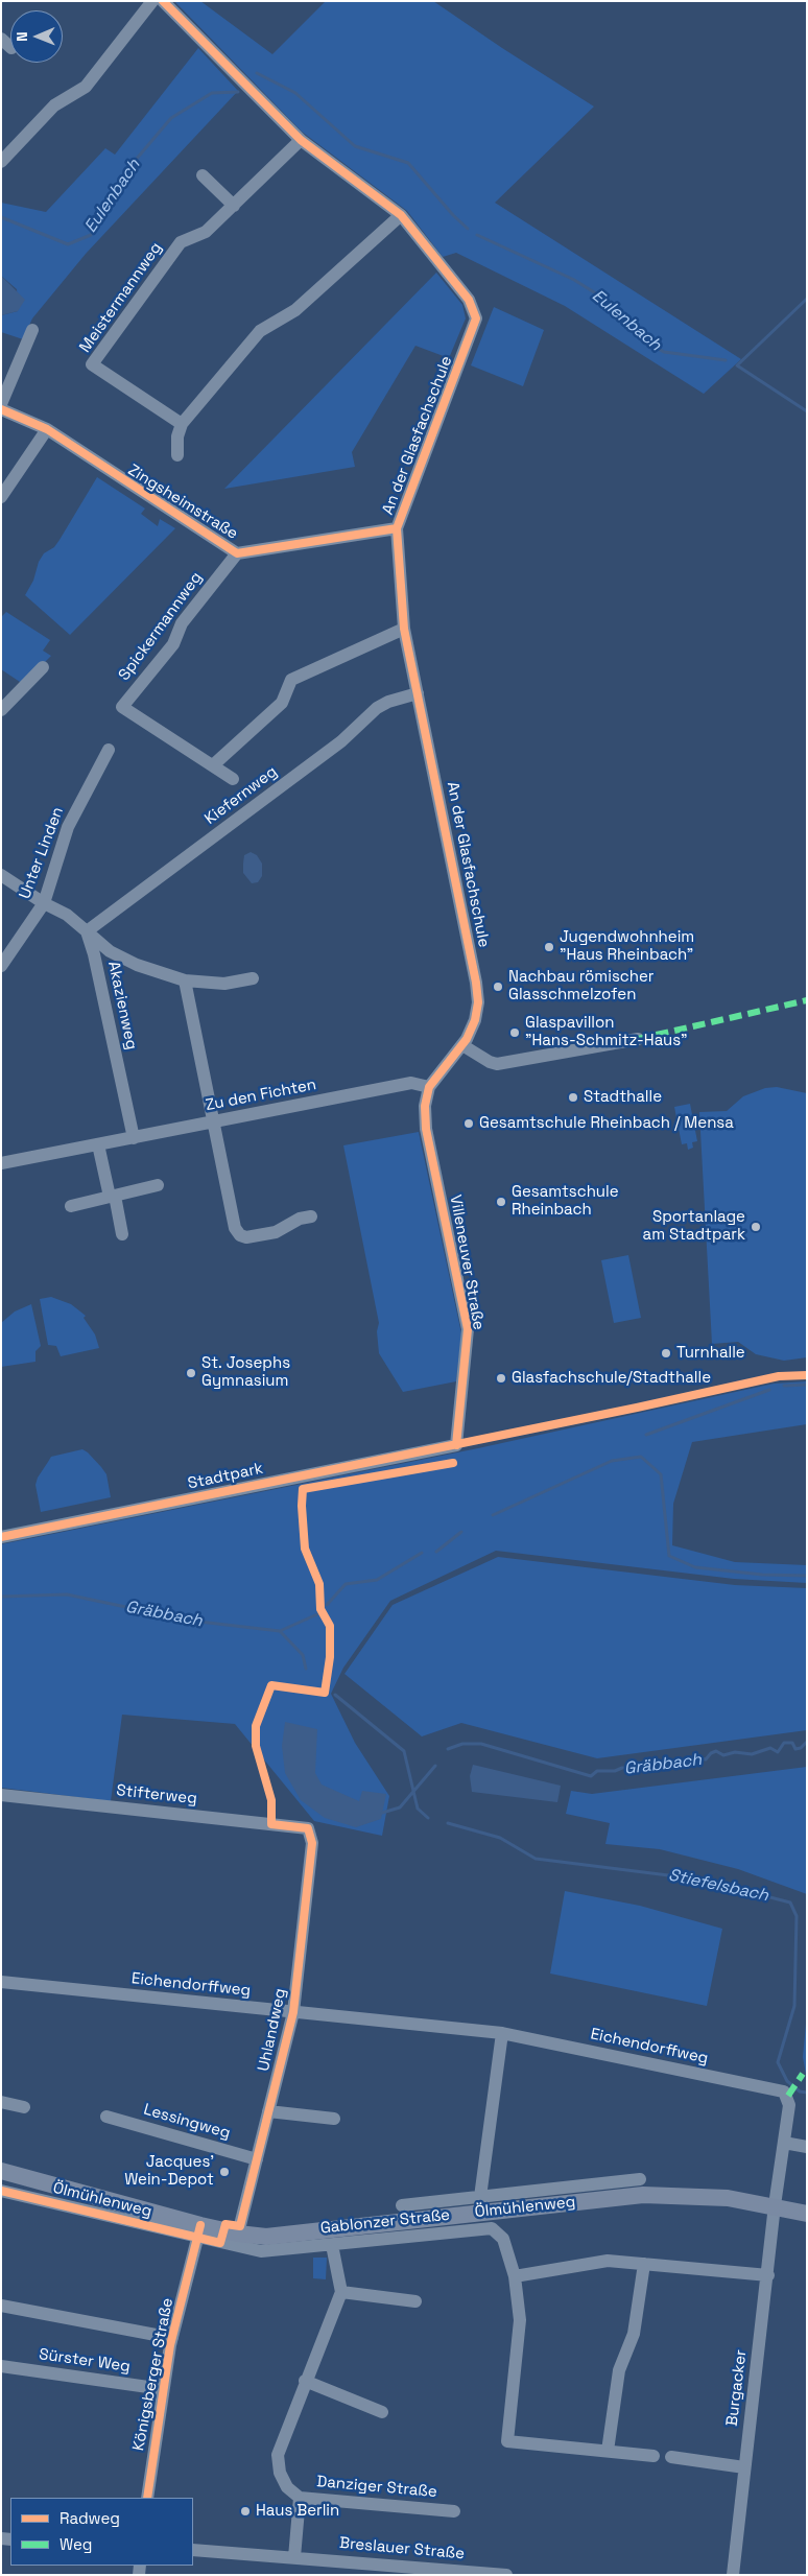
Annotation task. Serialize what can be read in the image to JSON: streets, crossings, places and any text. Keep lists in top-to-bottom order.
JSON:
{
  "streets": {
    "main road": ["Ölmühlenweg"],
    "street": [
      "Meistermannweg",
      "An der Glasfachschule",
      "Zingsheimstraße",
      "Spickermannweg",
      "Kiefernweg",
      "Unter Linden",
      "Akazienweg",
      "Zu den Fichten",
      "Villeneuver Straße",
      "Stadtpark",
      "Stifterweg",
      "Eichendorffweg",
      "Uhlandweg",
      "Lessingweg",
      "Gablonzer Straße",
      "Sürster Weg",
      "Königsberger Straße",
      "Burgacker",
      "Danziger Straße",
      "Breslauer Straße"
    ]
  },
  "crossings": [
    ["Meistermannweg", "An der Glasfachschule"],
    ["An der Glasfachschule", "Zingsheimstraße"],
    ["An der Glasfachschule", "Kiefernweg"],
    ["An der Glasfachschule", "Zu den Fichten"],
    ["An der Glasfachschule", "Villeneuver Straße"],
    ["Zingsheimstraße", "Spickermannweg"],
    ["Kiefernweg", "Akazienweg"],
    ["Akazienweg", "Zu den Fichten"],
    ["Zu den Fichten", "Villeneuver Straße"],
    ["Villeneuver Straße", "Stadtpark"],
    ["Stifterweg", "Uhlandweg"],
    ["Eichendorffweg", "Uhlandweg"],
    ["Eichendorffweg", "Burgacker"],
    ["Uhlandweg", "Lessingweg"],
    ["Uhlandweg", "Ölmühlenweg"],
    ["Ölmühlenweg", "Gablonzer Straße"],
    ["Ölmühlenweg", "Königsberger Straße"],
    ["Ölmühlenweg", "Burgacker"],
    ["Gablonzer Straße", "Königsberger Straße"],
    ["Sürster Weg", "Königsberger Straße"]
  ],
  "water": ["Eulenbach", "Gräbbach", "Stiefelsbach"],
  "places": [
    "Jugendwohnheim \"Haus Rheinbach\"",
    "Nachbau römischer Glasschmelzofen",
    "Glaspavillon \"Hans-Schmitz-Haus\"",
    "Stadthalle",
    "Gesamtschule Rheinbach / Mensa",
    "Gesamtschule Rheinbach",
    "Sportanlage am Stadtpark",
    "Turnhalle",
    "St. Josephs Gymnasium",
    "Glasfachschule/Stadthalle",
    "Jacques' Wein-Depot",
    "Haus Berlin"
  ],
  "legend": ["Radweg", "Weg"],
  "north": "left"
}
